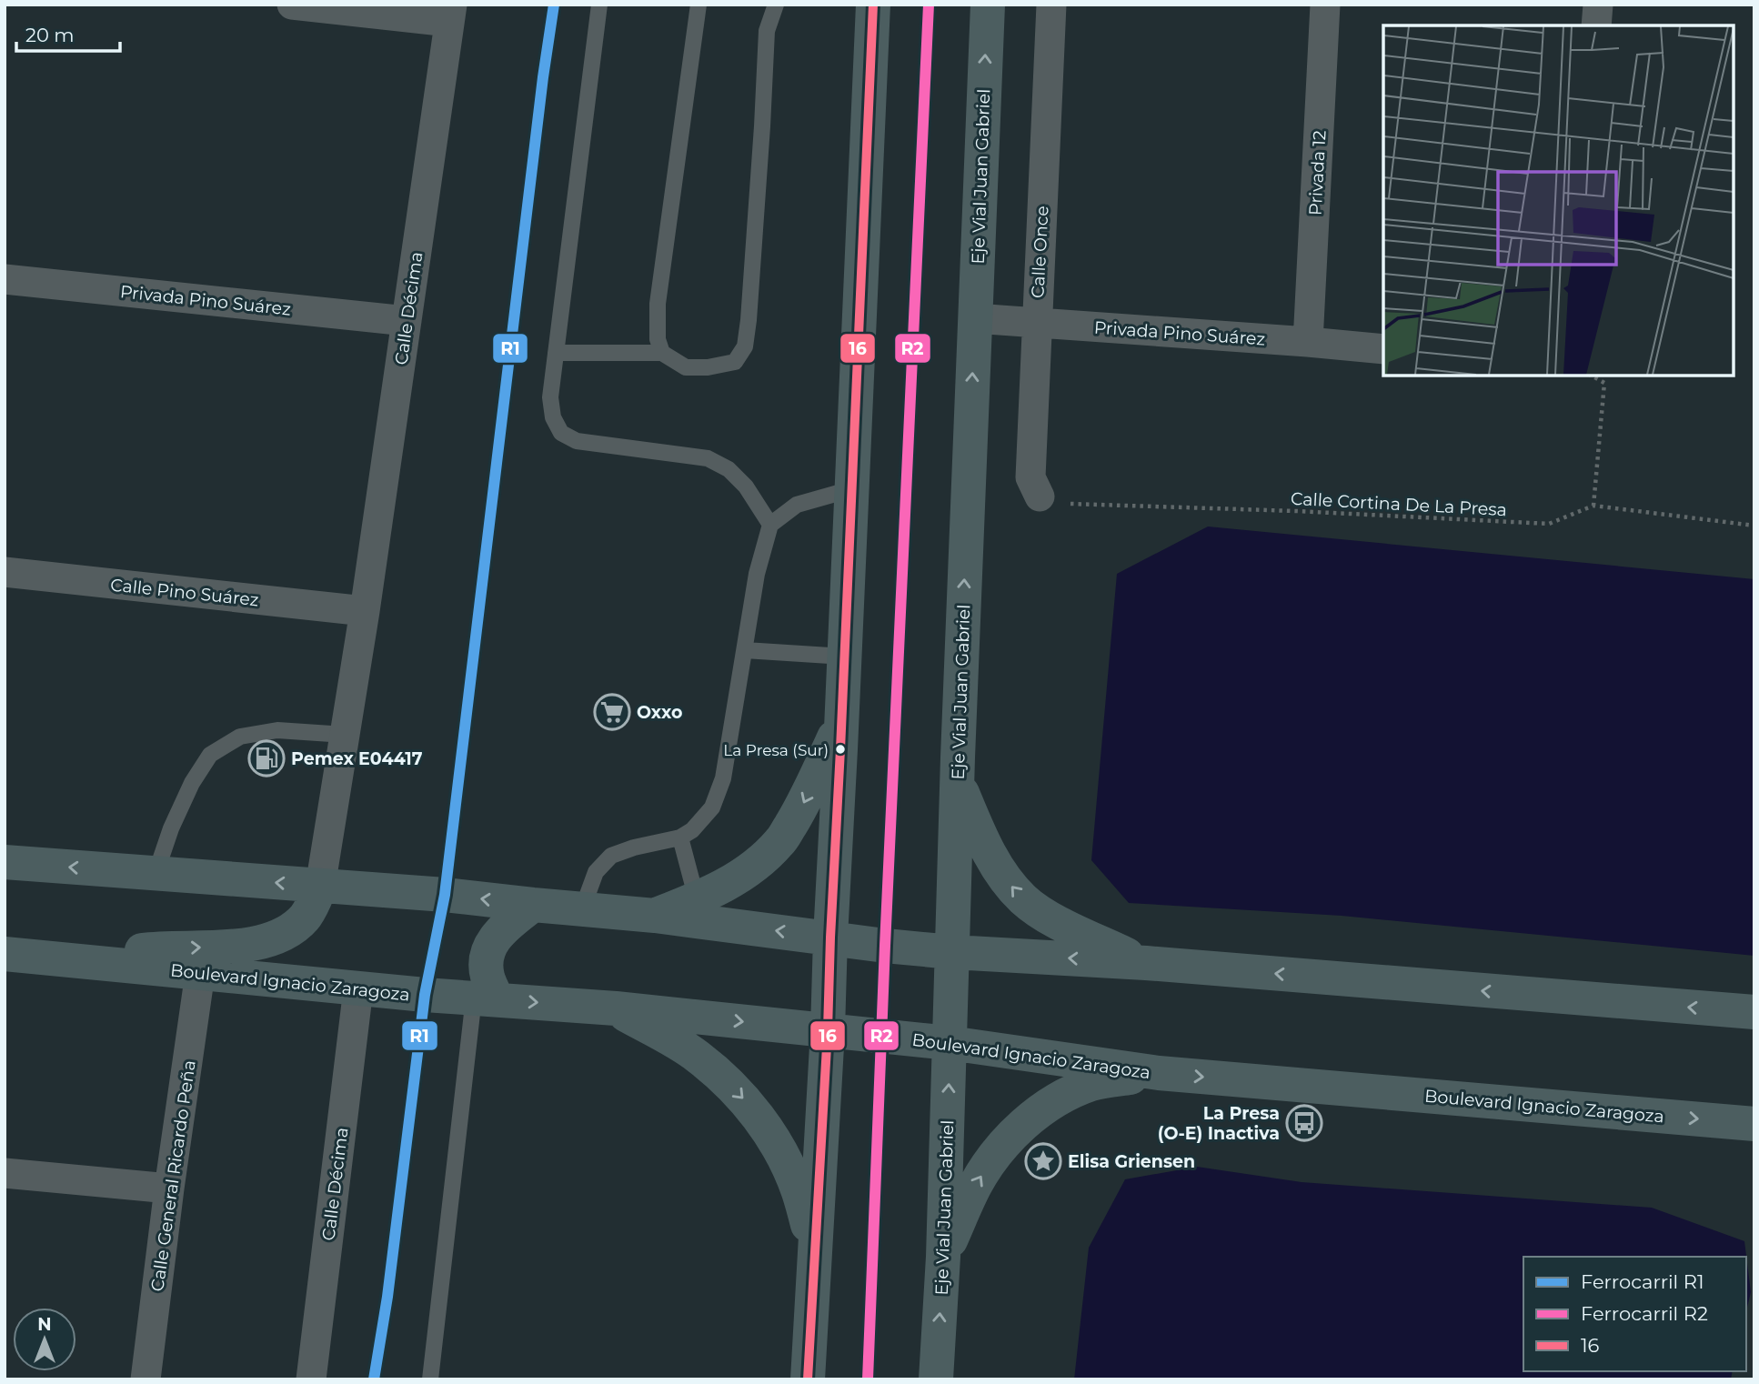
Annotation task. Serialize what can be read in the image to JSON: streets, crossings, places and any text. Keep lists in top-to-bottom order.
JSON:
{
  "streets": {
    "main road": ["Eje Vial Juan Gabriel", "Boulevard Ignacio Zaragoza"],
    "street": [
      "Privada 12",
      "Calle Once",
      "Privada Pino Suárez",
      "Calle Décima",
      "Calle Pino Suárez",
      "Calle General Ricardo Peña"
    ],
    "path": ["Calle Cortina De La Presa"]
  },
  "crossings": [
    ["Privada 12", "Privada Pino Suárez"],
    ["Eje Vial Juan Gabriel", "Privada Pino Suárez"],
    ["Eje Vial Juan Gabriel", "Boulevard Ignacio Zaragoza"],
    ["Calle Once", "Privada Pino Suárez"],
    ["Calle Once", "Calle Cortina De La Presa"],
    ["Privada Pino Suárez", "Calle Décima"],
    ["Calle Décima", "Calle Pino Suárez"],
    ["Calle Décima", "Boulevard Ignacio Zaragoza"],
    ["Boulevard Ignacio Zaragoza", "Calle General Ricardo Peña"]
  ],
  "places": {
    "supermarket": ["Oxxo"],
    "other": ["La Presa (Sur)"],
    "fuel station": ["Pemex E04417"],
    "bus stop": ["La Presa (O-E) Inactiva"],
    "place": ["Elisa Griensen"]
  },
  "lines": ["rail line R1", "rail line R2", "transit line 16"],
  "legend": ["Ferrocarril R1", "Ferrocarril R2", "16"],
  "scale_bar": "20 m",
  "north": "top"
}
